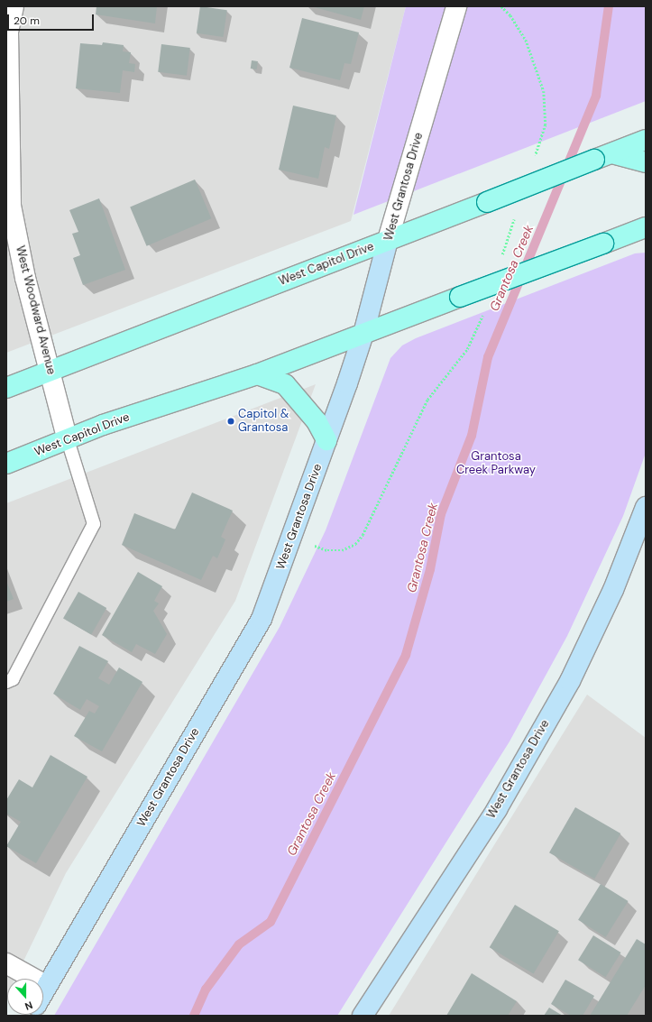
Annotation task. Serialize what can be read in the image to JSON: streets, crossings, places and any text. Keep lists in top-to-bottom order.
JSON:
{
  "streets": {
    "main road": ["West Capitol Drive"],
    "street": ["West Grantosa Drive", "West Woodward Avenue"]
  },
  "crossings": [
    ["West Grantosa Drive", "West Capitol Drive"],
    ["West Capitol Drive", "West Woodward Avenue"]
  ],
  "water": ["Grantosa Creek"],
  "parks": ["Grantosa Creek Parkway"],
  "places": ["Capitol & Grantosa"],
  "scale_bar": "20 m",
  "north": "bottom"
}
